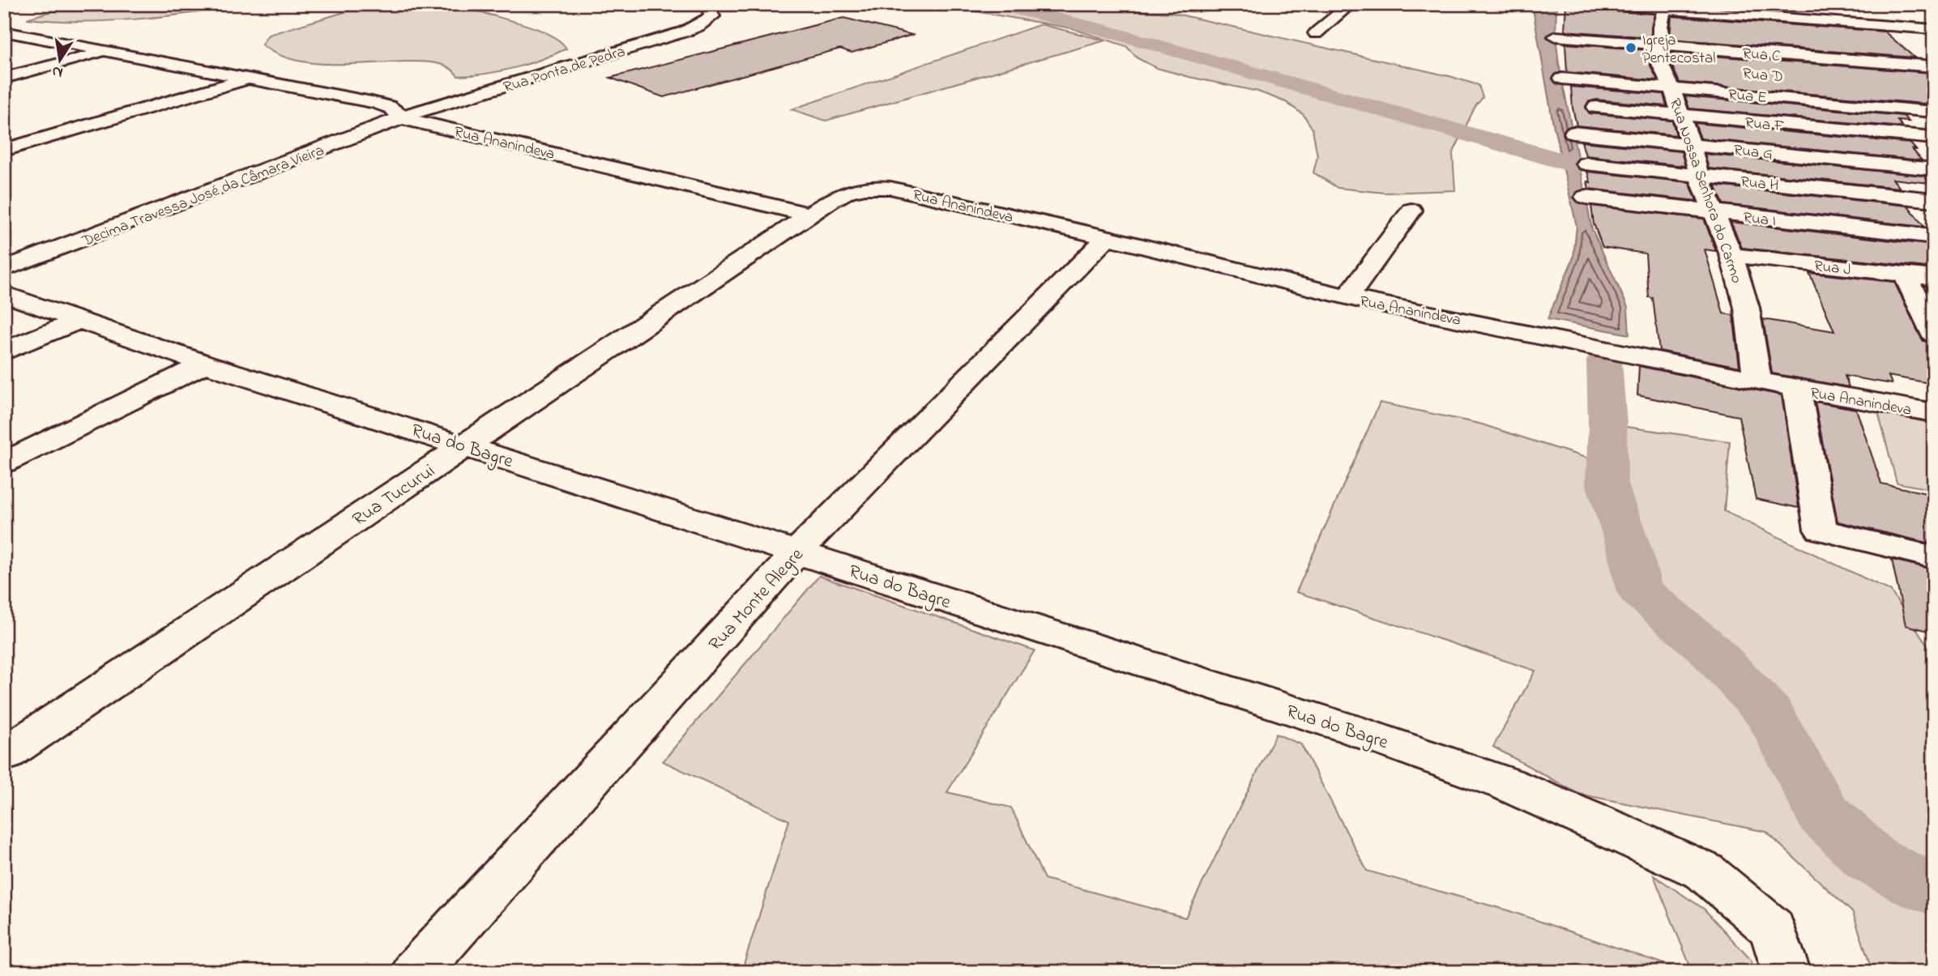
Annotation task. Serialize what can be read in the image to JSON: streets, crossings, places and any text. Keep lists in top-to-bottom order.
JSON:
{
  "streets": {
    "street": [
      "Rua C",
      "Rua Ponta de Pedra",
      "Rua E",
      "Rua F",
      "Rua Ananindeva",
      "Rua G",
      "Rua H",
      "Rua Nossa Senhora do Carmo",
      "Decima Travessa José da Câmara Vieira",
      "Rua I",
      "Rua J",
      "Rua do Bagre",
      "Rua Tucurui",
      "Rua Monte Alegre"
    ]
  },
  "crossings": [
    ["Rua C", "Rua Nossa Senhora do Carmo"],
    ["Rua Ponta de Pedra", "Rua Ananindeva"],
    ["Rua Ponta de Pedra", "Decima Travessa José da Câmara Vieira"],
    ["Rua E", "Rua Nossa Senhora do Carmo"],
    ["Rua F", "Rua Nossa Senhora do Carmo"],
    ["Rua Ananindeva", "Rua Nossa Senhora do Carmo"],
    ["Rua Ananindeva", "Decima Travessa José da Câmara Vieira"],
    ["Rua Ananindeva", "Rua Tucurui"],
    ["Rua Ananindeva", "Rua Monte Alegre"],
    ["Rua G", "Rua Nossa Senhora do Carmo"],
    ["Rua H", "Rua Nossa Senhora do Carmo"],
    ["Rua Nossa Senhora do Carmo", "Rua I"],
    ["Rua Nossa Senhora do Carmo", "Rua J"],
    ["Rua do Bagre", "Rua Tucurui"],
    ["Rua do Bagre", "Rua Monte Alegre"]
  ],
  "places": ["Igreja Pentecostal"],
  "north": "bottom"
}
